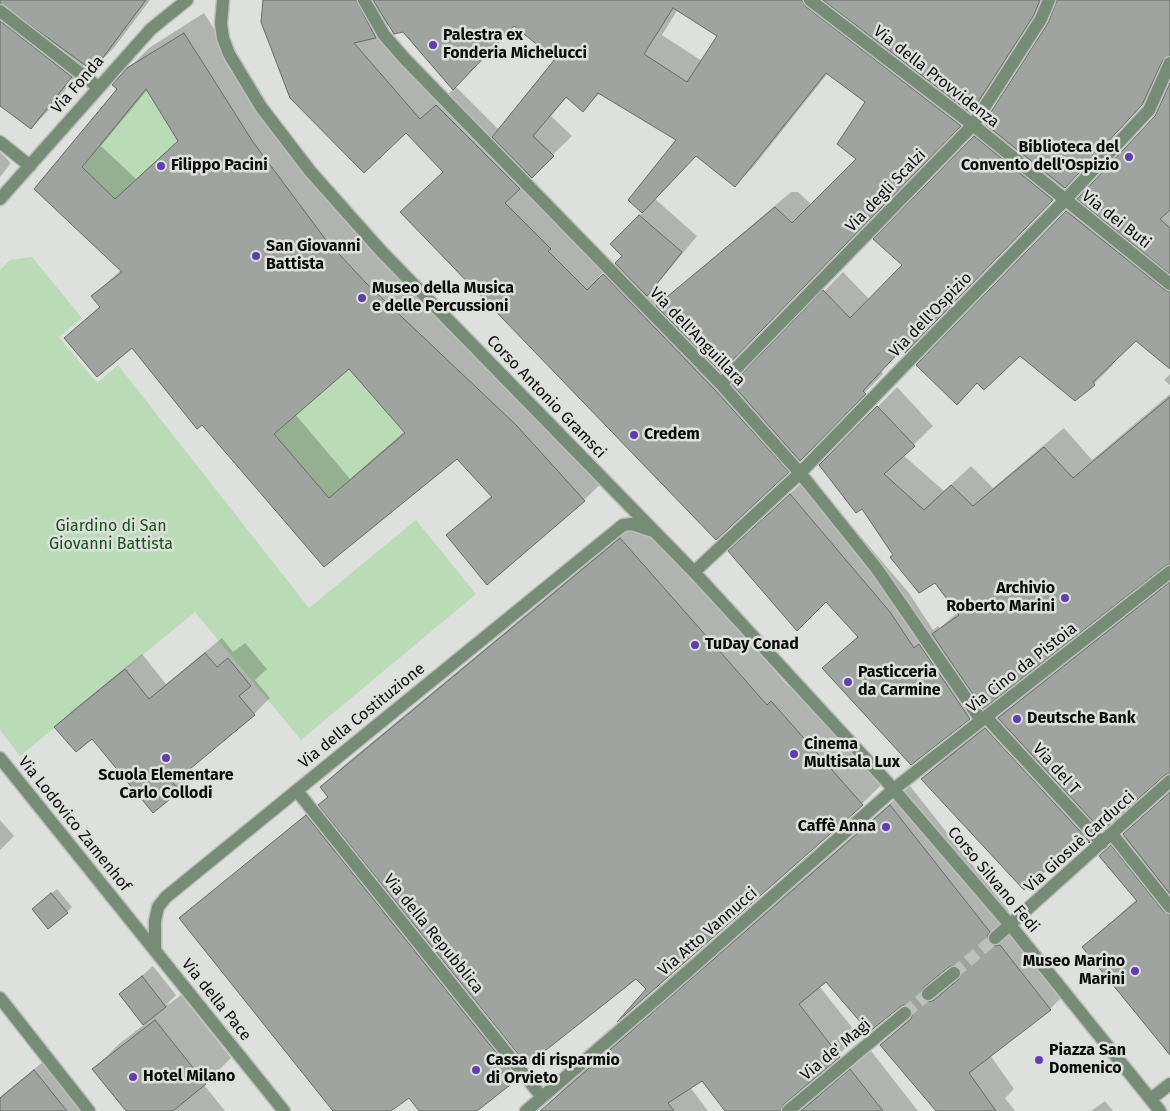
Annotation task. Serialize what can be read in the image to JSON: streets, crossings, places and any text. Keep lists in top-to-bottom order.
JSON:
{
  "streets": {
    "street": [
      "Via della Provvidenza",
      "Via Fonda",
      "Via degli Scalzi",
      "Via dei Buti",
      "Via dell'Ospizio",
      "Via dell'Anguillara",
      "Corso Antonio Gramsci",
      "Via Cino da Pistoia",
      "Via della Costituzione",
      "Via del T",
      "Via Lodovico Zamenhof",
      "Via Giosuè Carducci",
      "Corso Silvano Fedi",
      "Via Atto Vannucci",
      "Via della Repubblica",
      "Via della Pace",
      "Via de' Magi"
    ]
  },
  "crossings": [
    ["Via della Provvidenza", "Via degli Scalzi"],
    ["Via della Provvidenza", "Via dei Buti"],
    ["Via della Provvidenza", "Via dell'Ospizio"],
    ["Via degli Scalzi", "Via dell'Anguillara"],
    ["Via dei Buti", "Via dell'Ospizio"],
    ["Via dell'Ospizio", "Via dell'Anguillara"],
    ["Via dell'Ospizio", "Corso Antonio Gramsci"],
    ["Via dell'Anguillara", "Via Cino da Pistoia"],
    ["Via dell'Anguillara", "Via del T"],
    ["Corso Antonio Gramsci", "Via Cino da Pistoia"],
    ["Corso Antonio Gramsci", "Corso Silvano Fedi"],
    ["Corso Antonio Gramsci", "Via Atto Vannucci"],
    ["Via Cino da Pistoia", "Via del T"],
    ["Via Cino da Pistoia", "Corso Silvano Fedi"],
    ["Via Cino da Pistoia", "Via Atto Vannucci"],
    ["Via della Costituzione", "Via della Repubblica"],
    ["Via della Costituzione", "Via della Pace"],
    ["Via del T", "Via Giosuè Carducci"],
    ["Via Lodovico Zamenhof", "Via della Pace"],
    ["Via Giosuè Carducci", "Corso Silvano Fedi"],
    ["Corso Silvano Fedi", "Via Atto Vannucci"],
    ["Via Atto Vannucci", "Via della Repubblica"]
  ],
  "parks": ["Giardino di San Giovanni Battista"],
  "places": [
    "Palestra ex Fonderia Michelucci",
    "Biblioteca del Convento dell'Ospizio",
    "Filippo Pacini",
    "San Giovanni Battista",
    "Museo della Musica e delle Percussioni",
    "Credem",
    "Archivio Roberto Marini",
    "TuDay Conad",
    "Pasticceria da Carmine",
    "Deutsche Bank",
    "Cinema Multisala Lux",
    "Scuola Elementare Carlo Collodi",
    "Caffè Anna",
    "Museo Marino Marini",
    "Piazza San Domenico",
    "Cassa di risparmio di Orvieto",
    "Hotel Milano"
  ]
}
